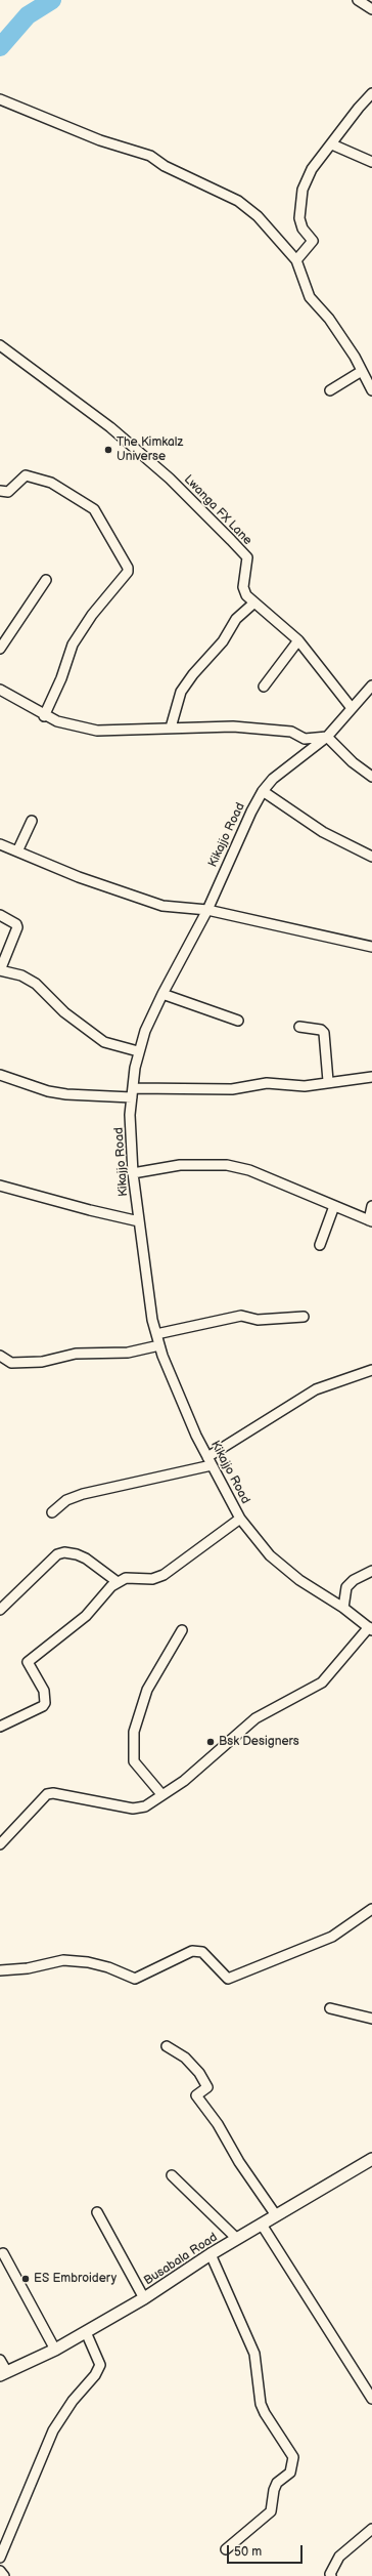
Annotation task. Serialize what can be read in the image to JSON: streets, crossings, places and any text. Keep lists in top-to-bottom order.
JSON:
{
  "streets": {
    "street": ["Lwanga FX Lane", "Kikajjo Road", "Busabala Road"]
  },
  "crossings": [
    ["Lwanga FX Lane", "Kikajjo Road"]
  ],
  "places": ["The Kimkalz Universe", "Bsk Designers", "ES Embroidery"],
  "scale_bar": "50 m"
}
